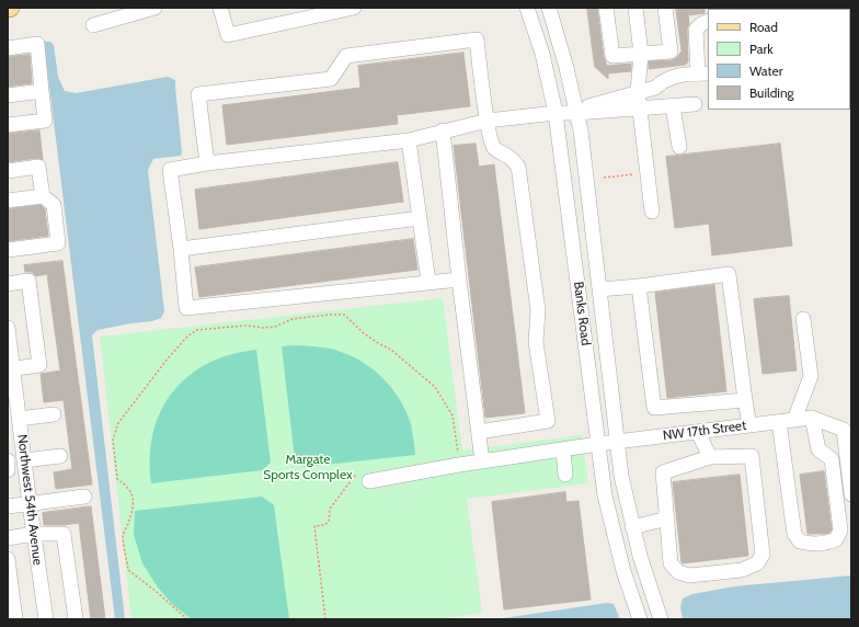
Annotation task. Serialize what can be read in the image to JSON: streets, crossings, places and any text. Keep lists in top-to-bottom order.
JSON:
{
  "streets": {
    "street": ["Banks Road", "NW 17th Street", "Northwest 54th Avenue"]
  },
  "crossings": [
    ["Banks Road", "NW 17th Street"]
  ],
  "parks": ["Margate Sports Complex"],
  "legend": [
    "Road",
    "Park",
    "Water",
    "Building"
  ]
}
